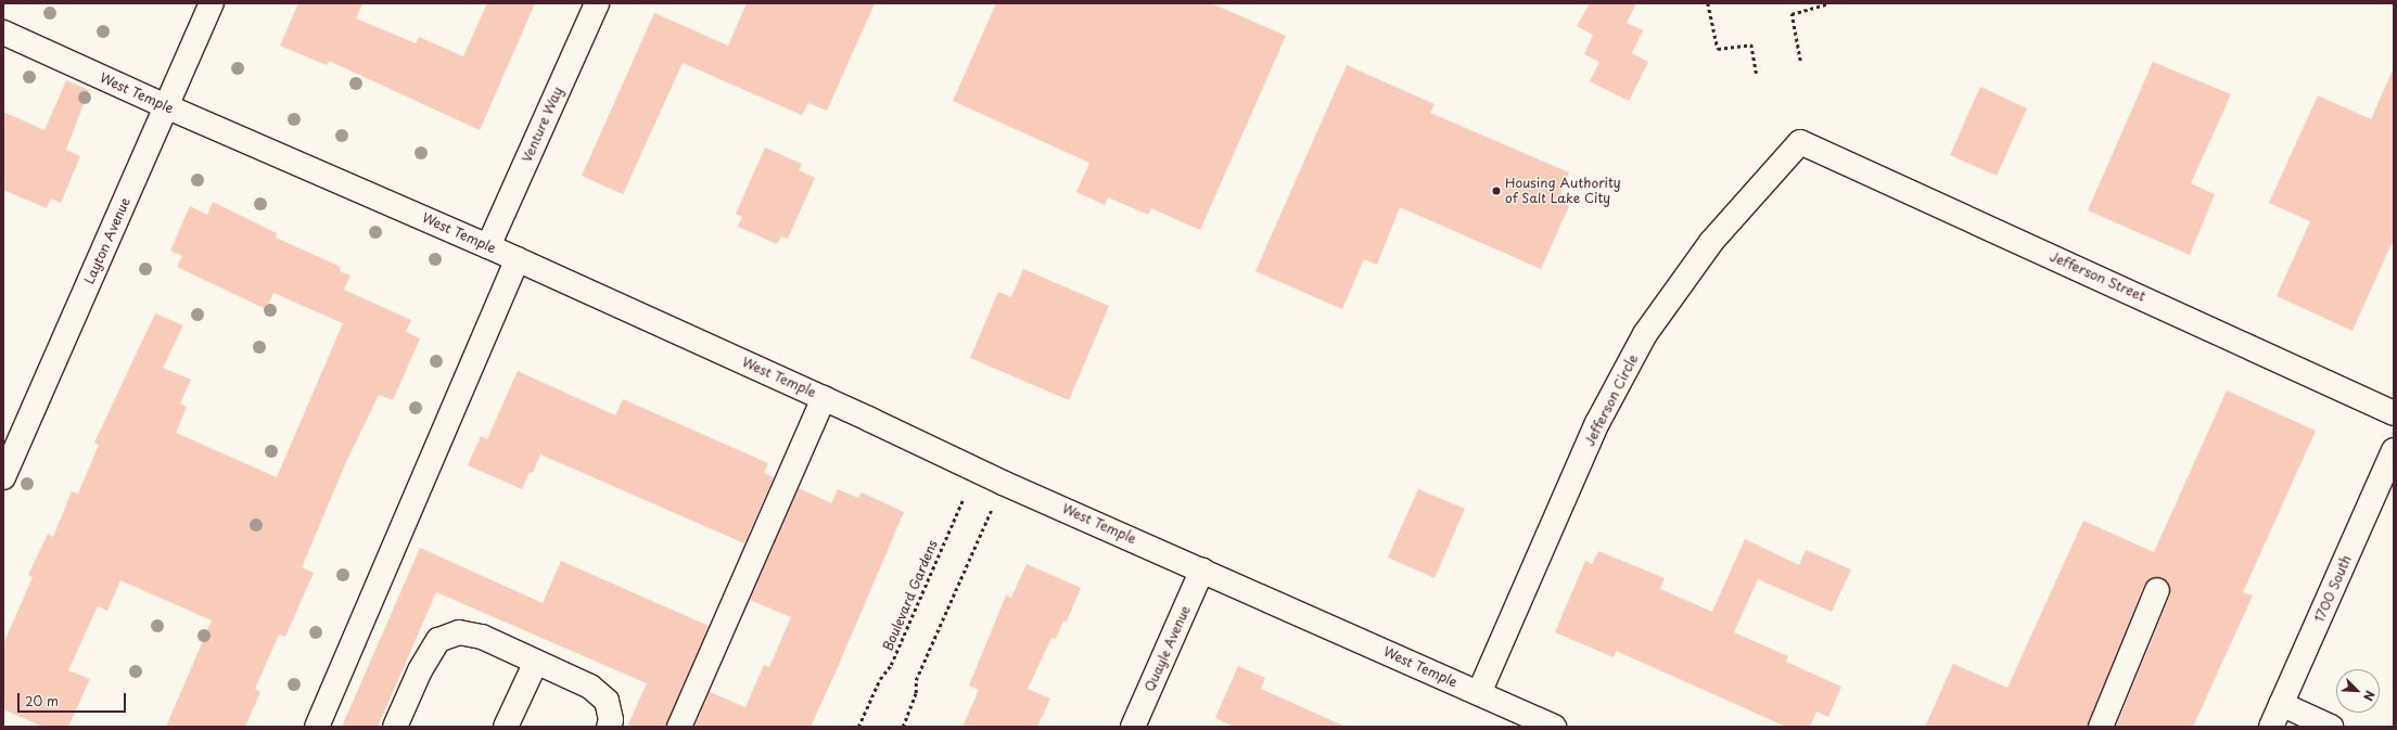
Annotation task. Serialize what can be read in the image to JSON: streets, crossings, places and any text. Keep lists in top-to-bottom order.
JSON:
{
  "streets": {
    "street": [
      "West Temple",
      "Venture Way",
      "Layton Avenue",
      "Jefferson Street",
      "Jefferson Circle",
      "1700 South",
      "Quayle Avenue"
    ],
    "path": ["Boulevard Gardens"]
  },
  "crossings": [
    ["West Temple", "Venture Way"],
    ["West Temple", "Layton Avenue"],
    ["West Temple", "Jefferson Circle"],
    ["West Temple", "Boulevard Gardens"],
    ["West Temple", "Quayle Avenue"],
    ["Jefferson Street", "Jefferson Circle"]
  ],
  "places": ["Housing Authority of Salt Lake City"],
  "scale_bar": "20 m",
  "north": "bottom right"
}
